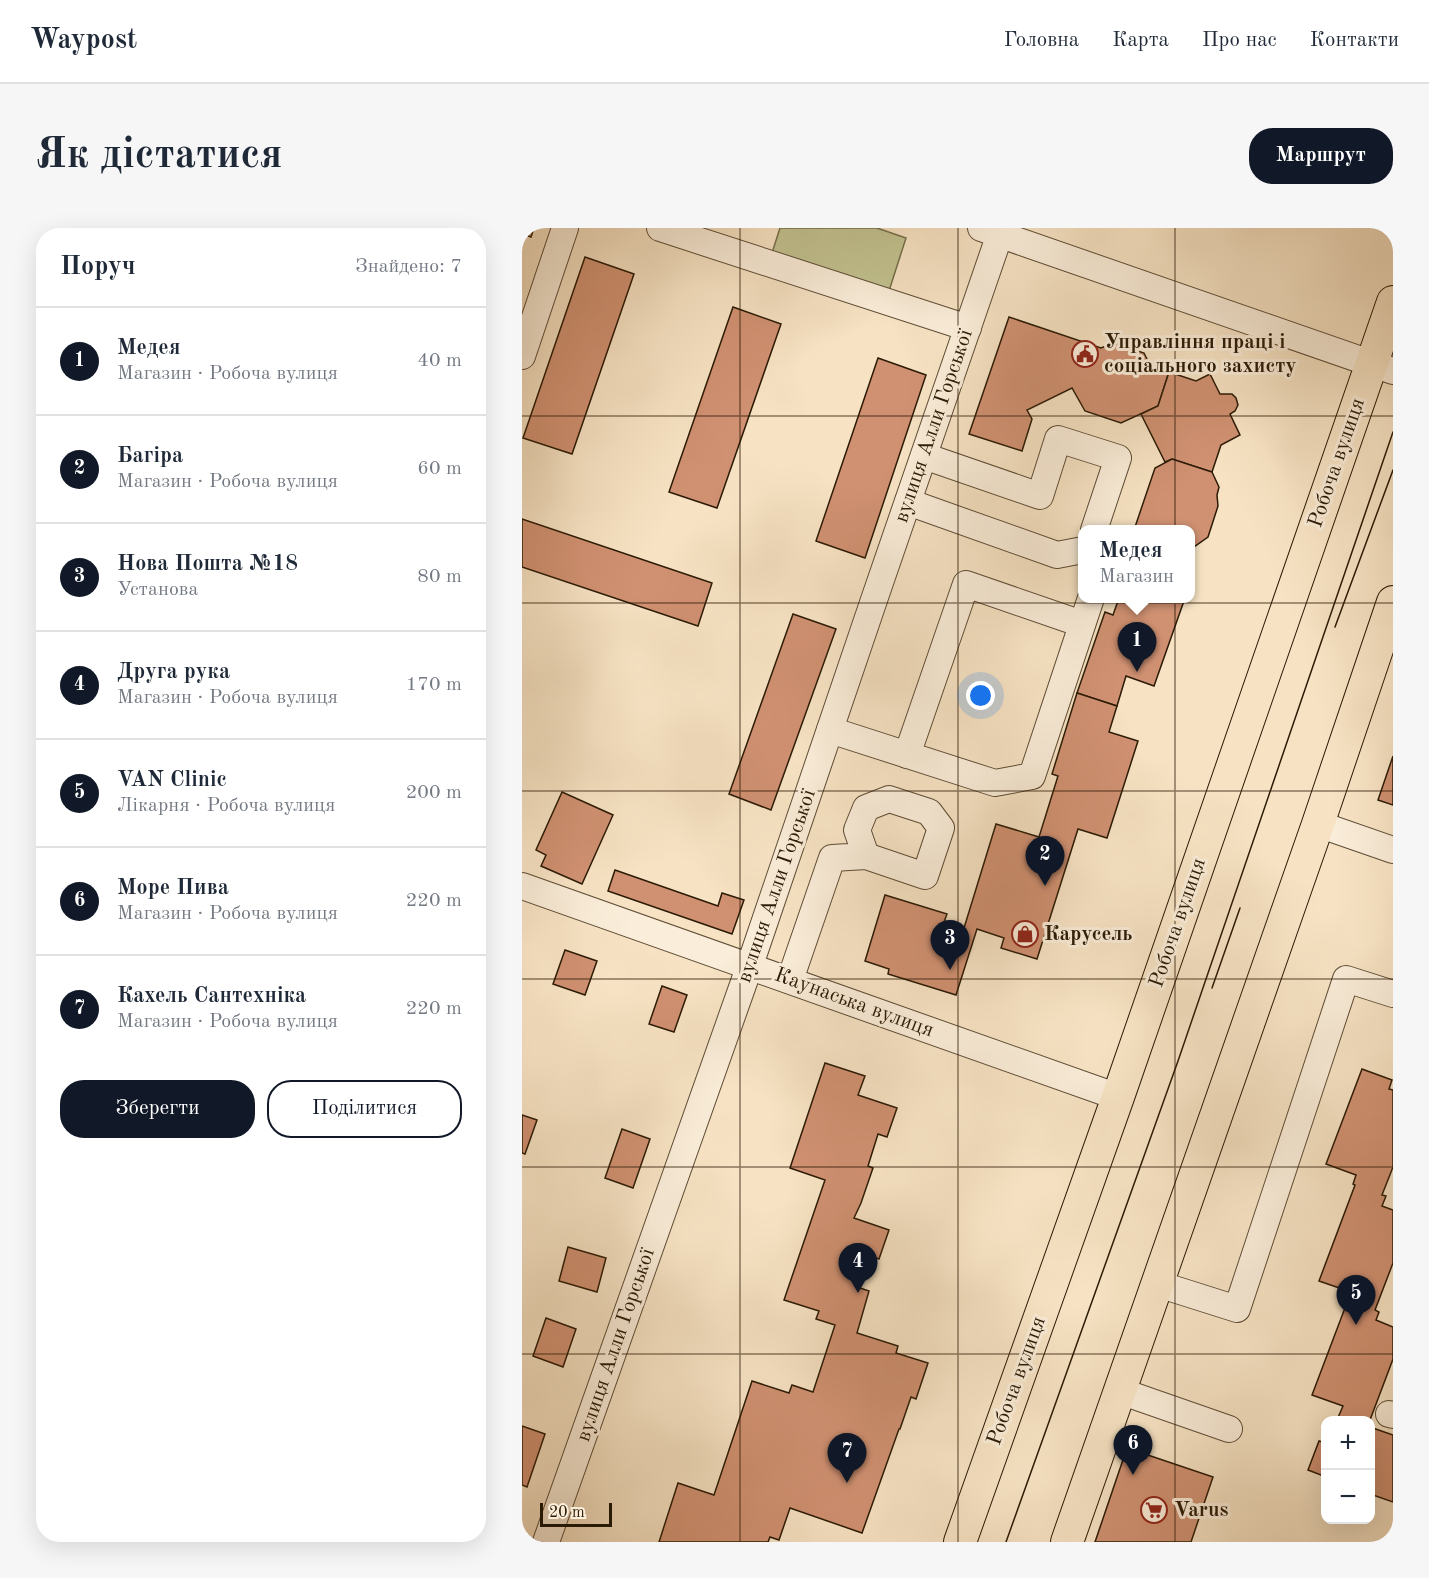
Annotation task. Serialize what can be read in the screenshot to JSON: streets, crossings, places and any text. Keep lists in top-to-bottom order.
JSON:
{
  "streets": {
    "main road": ["Робоча вулиця"],
    "street": ["вулиця Алли Горської", "Каунаська вулиця"]
  },
  "crossings": [
    ["вулиця Алли Горської", "Каунаська вулиця"],
    ["Робоча вулиця", "Каунаська вулиця"]
  ],
  "places": {
    "public building": ["Управління праці і соціального захисту"],
    "shop": ["Карусель"],
    "supermarket": ["Varus"]
  },
  "scale_bar": "20 m",
  "page": {
    "header": "Waypost",
    "nav": [
      "Головна",
      "Карта",
      "Про нас",
      "Контакти"
    ],
    "buttons": [
      "Маршрут",
      ["Зберегти", "Поділитися"]
    ],
    "title": "Як дістатися",
    "heading": ["Поруч", "Знайдено: 7"],
    "list": [
      {
        "mark": "1",
        "name": "Медея",
        "note": "Магазин · Робоча вулиця",
        "value": "40 m"
      },
      {
        "mark": "2",
        "name": "Багіра",
        "note": "Магазин · Робоча вулиця",
        "value": "60 m"
      },
      {
        "mark": "3",
        "name": "Нова Пошта №18",
        "note": "Установа",
        "value": "80 m"
      },
      {
        "mark": "4",
        "name": "Друга рука",
        "note": "Магазин · Робоча вулиця",
        "value": "170 m"
      },
      {
        "mark": "5",
        "name": "VAN Clinic",
        "note": "Лікарня · Робоча вулиця",
        "value": "200 m"
      },
      {
        "mark": "6",
        "name": "Море Пива",
        "note": "Магазин · Робоча вулиця",
        "value": "220 m"
      },
      {
        "mark": "7",
        "name": "Кахель Сантехніка",
        "note": "Магазин · Робоча вулиця",
        "value": "220 m"
      }
    ],
    "popup": ["Медея", "Магазин"],
    "pins": [
      "1",
      "2",
      "3",
      "4",
      "5",
      "6",
      "7"
    ],
    "map_buttons": ["+", "−"],
    "scale": "20 m"
  }
}
